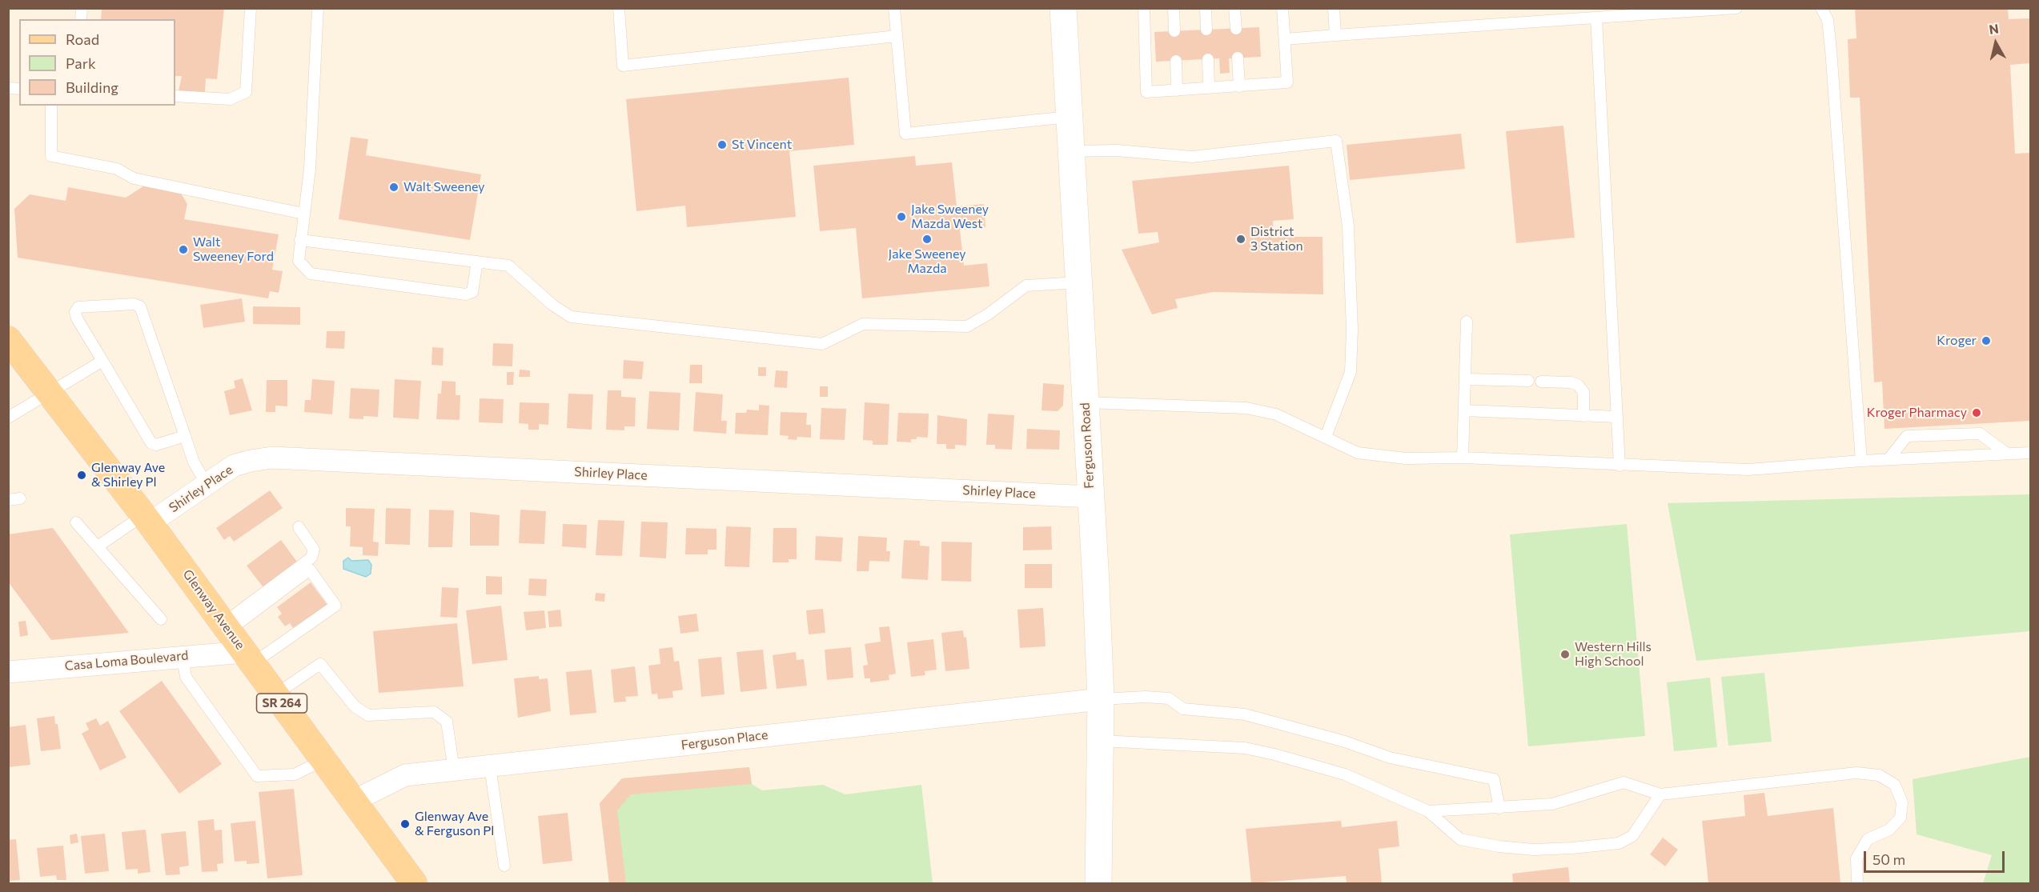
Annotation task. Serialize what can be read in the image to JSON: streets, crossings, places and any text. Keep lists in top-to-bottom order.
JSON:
{
  "streets": {
    "main road": ["Glenway Avenue", "SR 264"],
    "street": [
      "Ferguson Road",
      "Shirley Place",
      "Casa Loma Boulevard",
      "Ferguson Place"
    ]
  },
  "crossings": [
    ["Ferguson Road", "Shirley Place"],
    ["Ferguson Road", "Ferguson Place"],
    ["Shirley Place", "Glenway Avenue"],
    ["Glenway Avenue", "Casa Loma Boulevard"],
    ["Glenway Avenue", "Ferguson Place"]
  ],
  "places": [
    "St Vincent",
    "Walt Sweeney",
    "Jake Sweeney Mazda West",
    "Jake Sweeney Mazda",
    "District 3 Station",
    "Walt Sweeney Ford",
    "Kroger",
    "Kroger Pharmacy",
    "Glenway Ave & Shirley Pl",
    "Western Hills High School",
    "Glenway Ave & Ferguson Pl"
  ],
  "legend": ["Road", "Park", "Building"],
  "scale_bar": "50 m",
  "north": "top"
}
